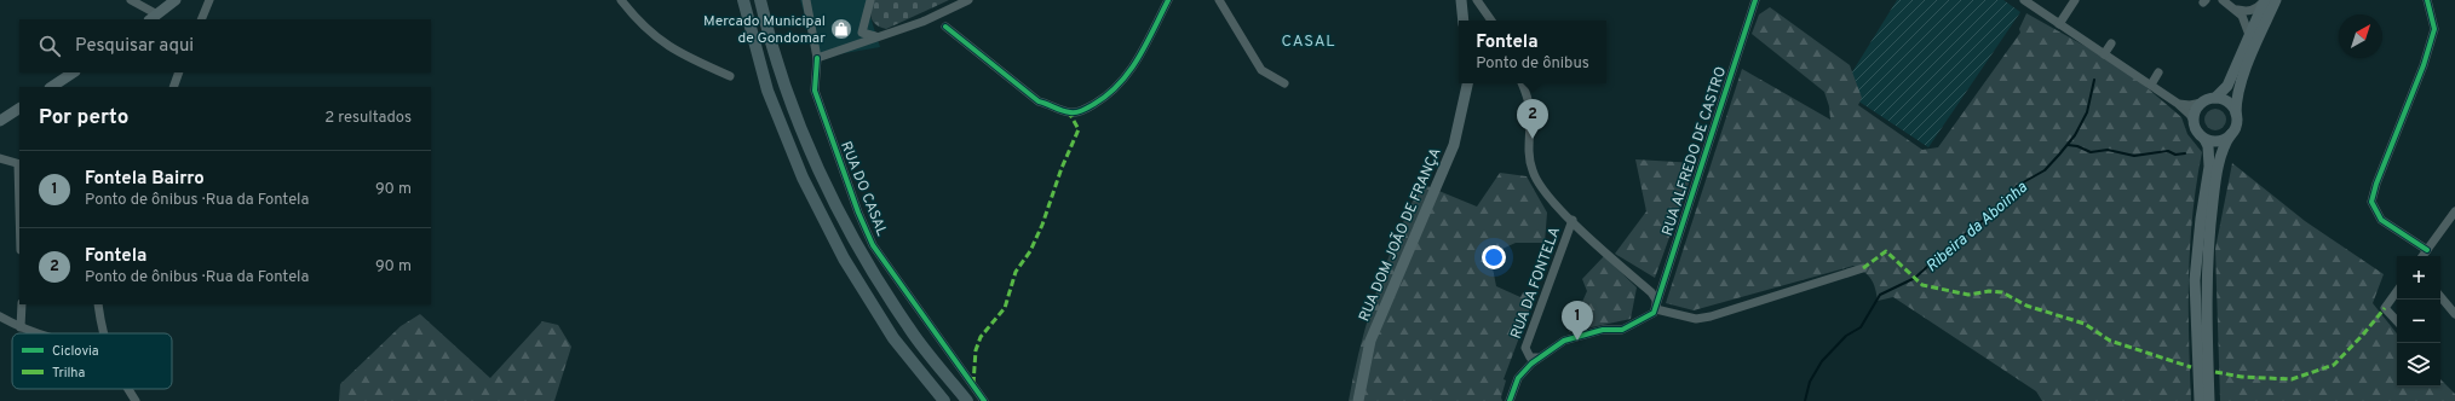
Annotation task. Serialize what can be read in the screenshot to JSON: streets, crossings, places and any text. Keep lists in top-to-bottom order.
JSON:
{
  "streets": {
    "main road": ["RUA DOM JOÃO DE FRANÇA"],
    "street": ["RUA ALFREDO DE CASTRO", "RUA DO CASAL", "RUA DA FONTELA"]
  },
  "districts": ["CASAL"],
  "water": ["Ribeira da Aboinha"],
  "places": {
    "shop": ["Mercado Municipal de Gondomar"]
  },
  "legend": ["Ciclovia", "Trilha"],
  "north": "top right",
  "page": {
    "search": "Pesquisar aqui",
    "popup": ["Fontela", "Ponto de ônibus"],
    "heading": ["Por perto", "2 resultados"],
    "pins": ["2", "1"],
    "list": [
      {
        "mark": "1",
        "name": "Fontela Bairro",
        "note": "Ponto de ônibus · Rua da Fontela",
        "value": "90 m"
      },
      {
        "mark": "2",
        "name": "Fontela",
        "note": "Ponto de ônibus · Rua da Fontela",
        "value": "90 m"
      }
    ],
    "map_buttons": ["+", "−"]
  }
}
